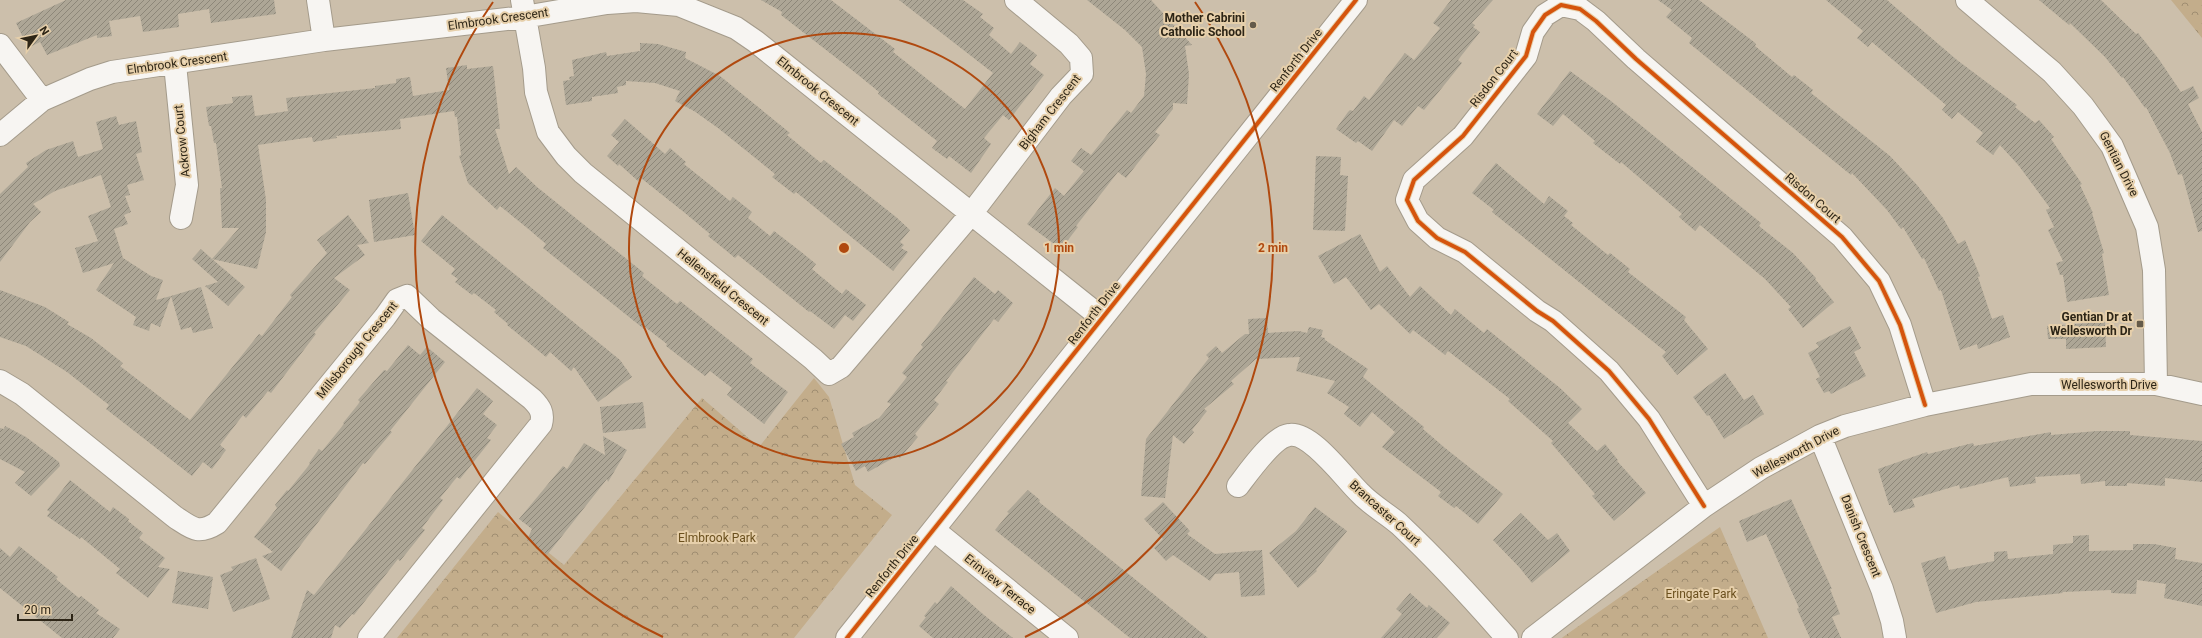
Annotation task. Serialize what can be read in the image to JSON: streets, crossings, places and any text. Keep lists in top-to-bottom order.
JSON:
{
  "streets": {
    "street": [
      "Elmbrook Crescent",
      "Renforth Drive",
      "Risdon Court",
      "Bigham Crescent",
      "Ackrow Court",
      "Gentian Drive",
      "Hellensfield Crescent",
      "Millsborough Crescent",
      "Wellesworth Drive",
      "Brancaster Court",
      "Danish Crescent",
      "Erinview Terrace"
    ]
  },
  "crossings": [
    ["Elmbrook Crescent", "Renforth Drive"],
    ["Elmbrook Crescent", "Bigham Crescent"],
    ["Elmbrook Crescent", "Ackrow Court"],
    ["Elmbrook Crescent", "Hellensfield Crescent"],
    ["Renforth Drive", "Erinview Terrace"],
    ["Risdon Court", "Wellesworth Drive"],
    ["Bigham Crescent", "Hellensfield Crescent"],
    ["Gentian Drive", "Wellesworth Drive"],
    ["Wellesworth Drive", "Danish Crescent"]
  ],
  "parks": ["Elmbrook Park", "Eringate Park"],
  "places": {
    "other": ["Mother Cabrini Catholic School"],
    "transit": ["Gentian Dr at Wellesworth Dr"]
  },
  "scale_bar": "20 m",
  "north": "top right",
  "rings": ["1 min", "2 min"]
}
